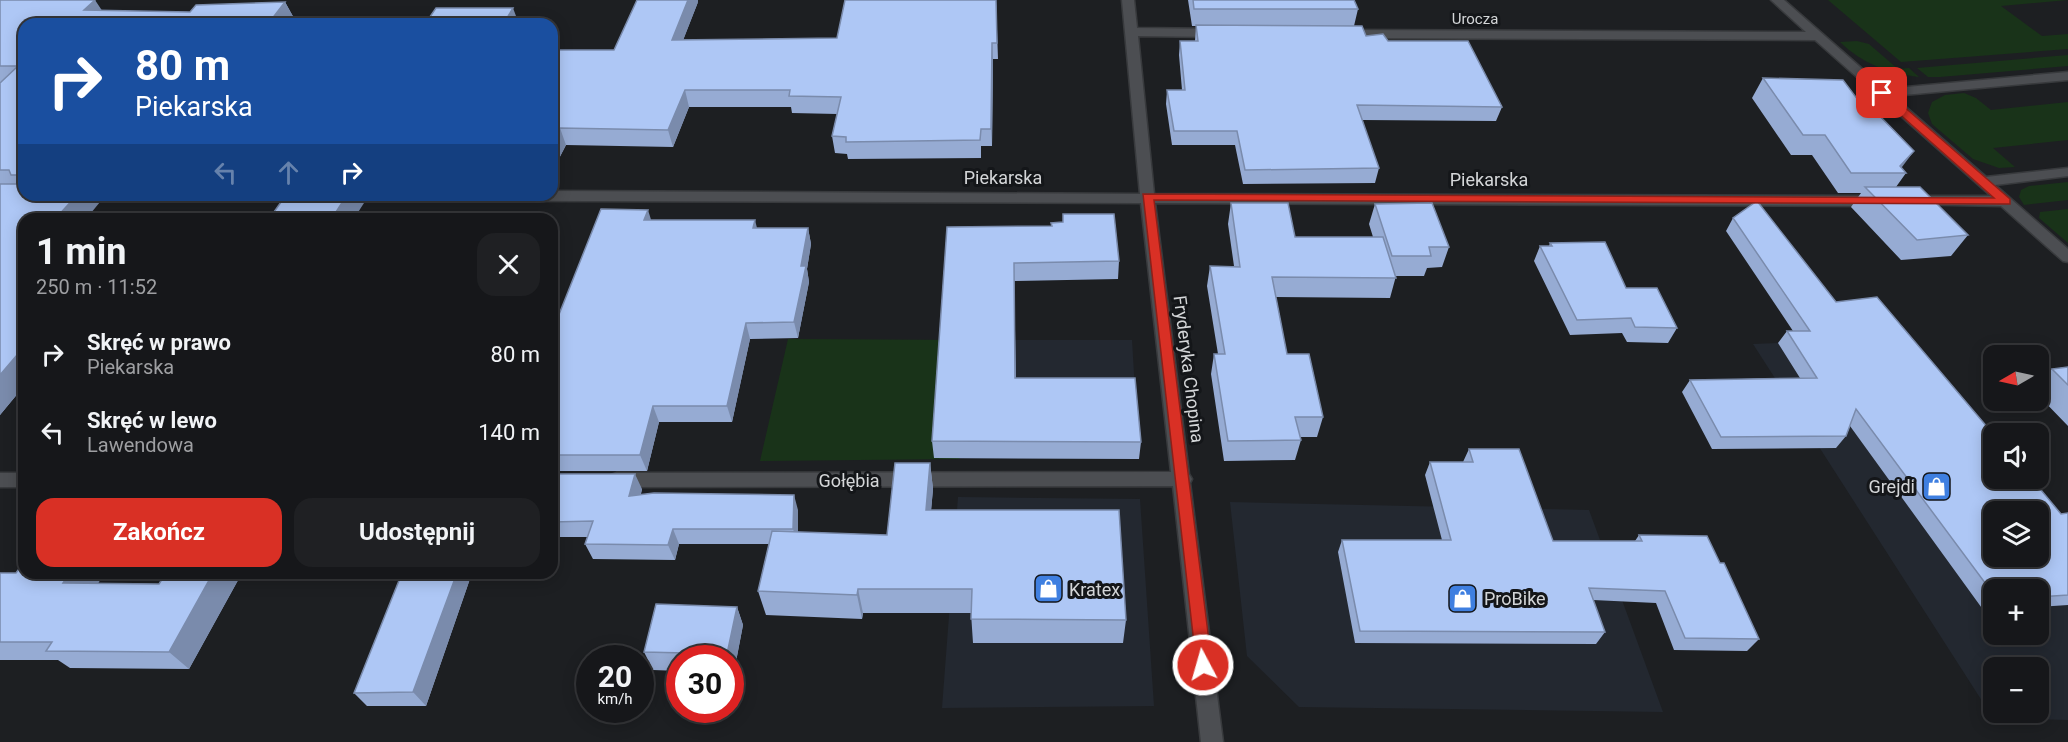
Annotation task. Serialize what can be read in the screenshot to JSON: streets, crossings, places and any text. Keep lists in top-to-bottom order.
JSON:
{
  "streets": {
    "street": [
      "Urocza",
      "Piekarska",
      "Fryderyka Chopina",
      "Gołębia"
    ]
  },
  "crossings": [
    ["Piekarska", "Fryderyka Chopina"],
    ["Fryderyka Chopina", "Gołębia"]
  ],
  "places": {
    "shop": ["Grejdi", "Kratex", "ProBike"]
  },
  "north": "left",
  "page": {
    "turn": ["80 m", "Piekarska"],
    "heading": ["1 min", "250 m · 11:52"],
    "list": [
      {
        "name": "Skręć w prawo",
        "note": "Piekarska",
        "value": "80 m"
      },
      {
        "name": "Skręć w lewo",
        "note": "Lawendowa",
        "value": "140 m"
      }
    ],
    "map_buttons": ["+", "−"],
    "buttons": ["Zakończ", "Udostępnij"],
    "speed": "20 km/h",
    "limit": "30"
  }
}
